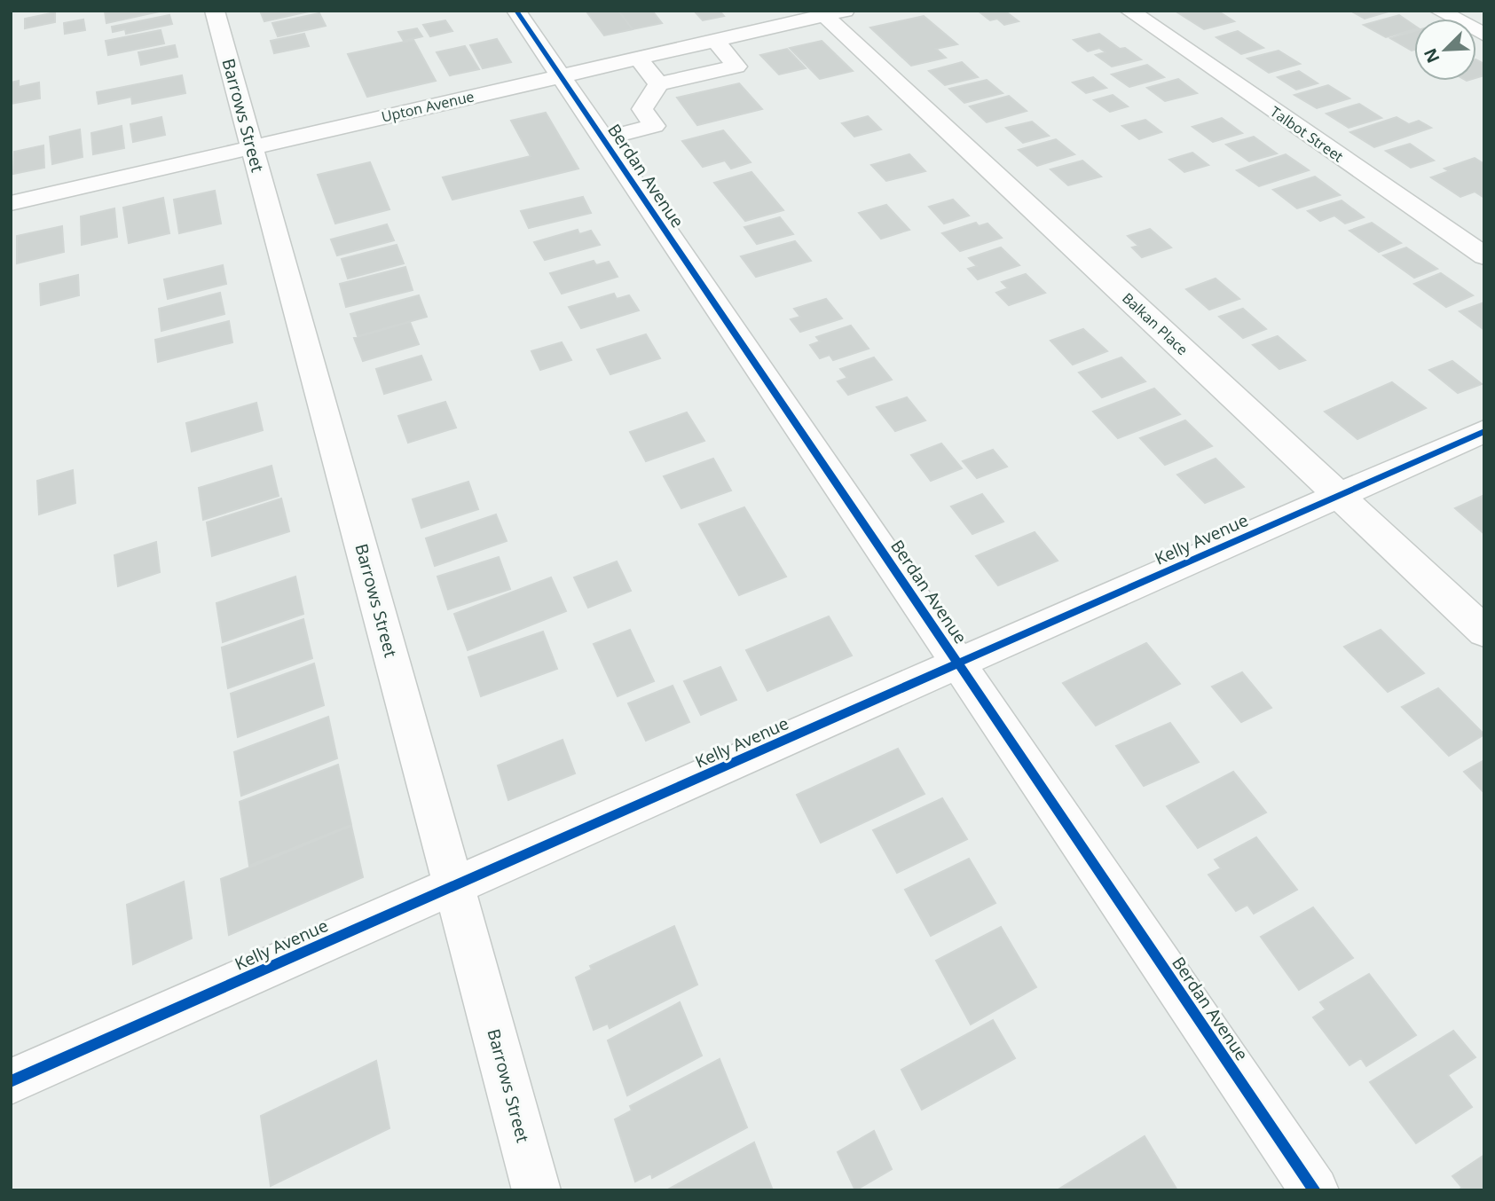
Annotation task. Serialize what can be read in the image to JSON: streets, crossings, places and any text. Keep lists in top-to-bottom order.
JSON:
{
  "streets": {
    "street": [
      "Upton Avenue",
      "Barrows Street",
      "Talbot Street",
      "Berdan Avenue",
      "Balkan Place",
      "Kelly Avenue"
    ]
  },
  "crossings": [
    ["Upton Avenue", "Barrows Street"],
    ["Upton Avenue", "Berdan Avenue"],
    ["Upton Avenue", "Balkan Place"],
    ["Barrows Street", "Kelly Avenue"],
    ["Berdan Avenue", "Kelly Avenue"],
    ["Balkan Place", "Kelly Avenue"]
  ],
  "north": "bottom left"
}
